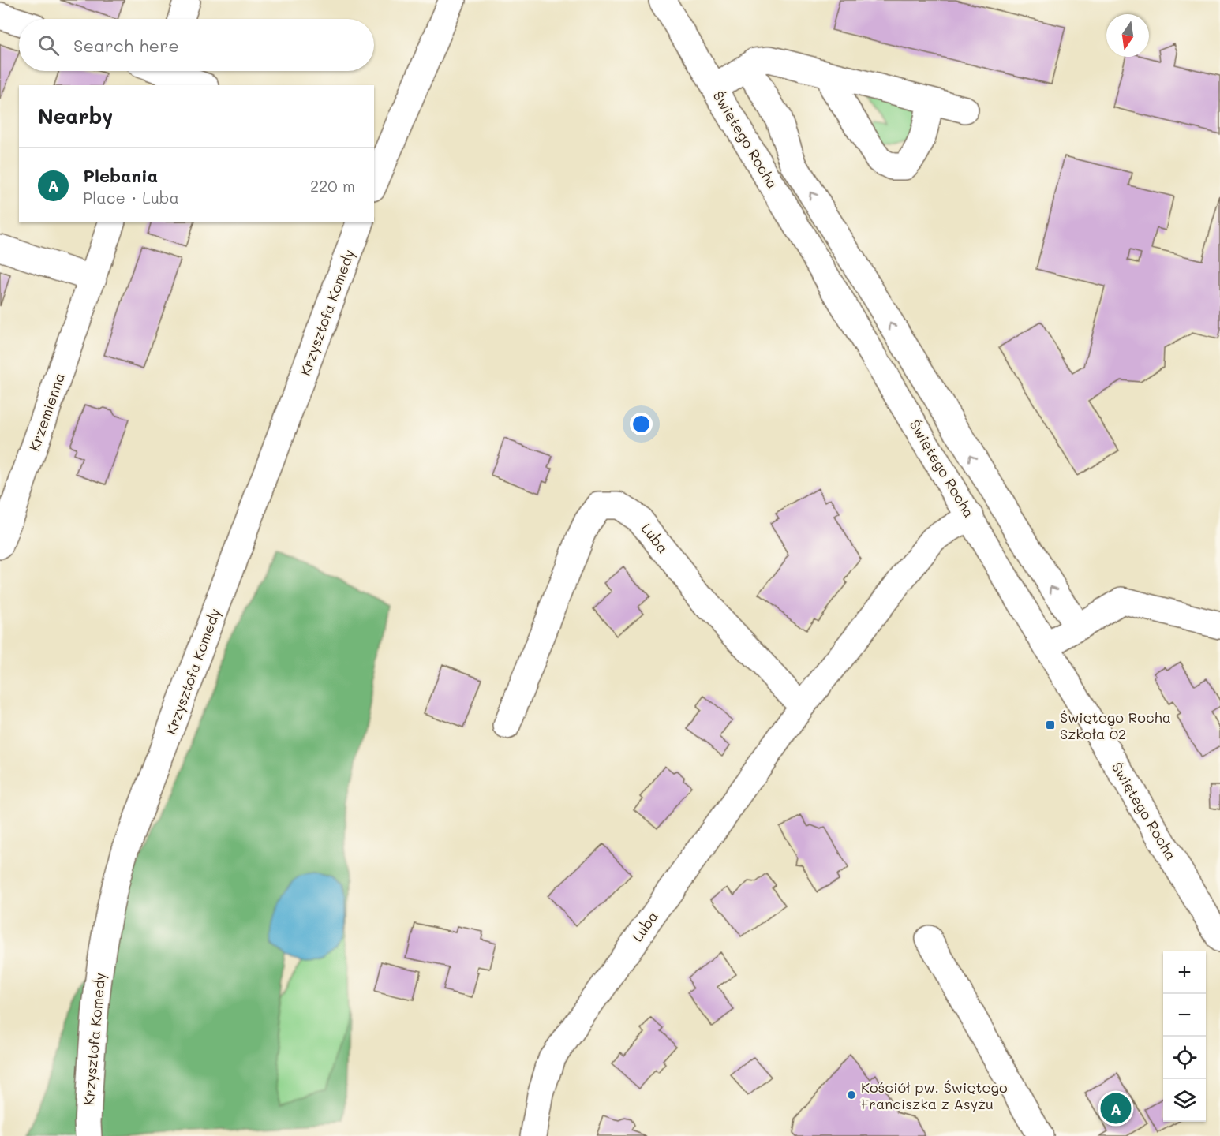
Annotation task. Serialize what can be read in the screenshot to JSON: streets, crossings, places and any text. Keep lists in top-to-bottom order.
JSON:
{
  "streets": {
    "street": [
      "Świętego Rocha",
      "Krzysztofa Komedy",
      "Krzemienna",
      "Luba"
    ]
  },
  "crossings": [
    ["Świętego Rocha", "Luba"]
  ],
  "places": {
    "transit": ["Świętego Rocha Szkoła 02"],
    "other": ["Kościół pw. Świętego Franciszka z Asyżu"]
  },
  "north": "bottom",
  "page": {
    "search": "Search here",
    "heading": "Nearby",
    "list": [
      {
        "mark": "A",
        "name": "Plebania",
        "note": "Place · Luba",
        "value": "220 m"
      }
    ],
    "map_buttons": ["+", "−"],
    "pins": "A"
  }
}
